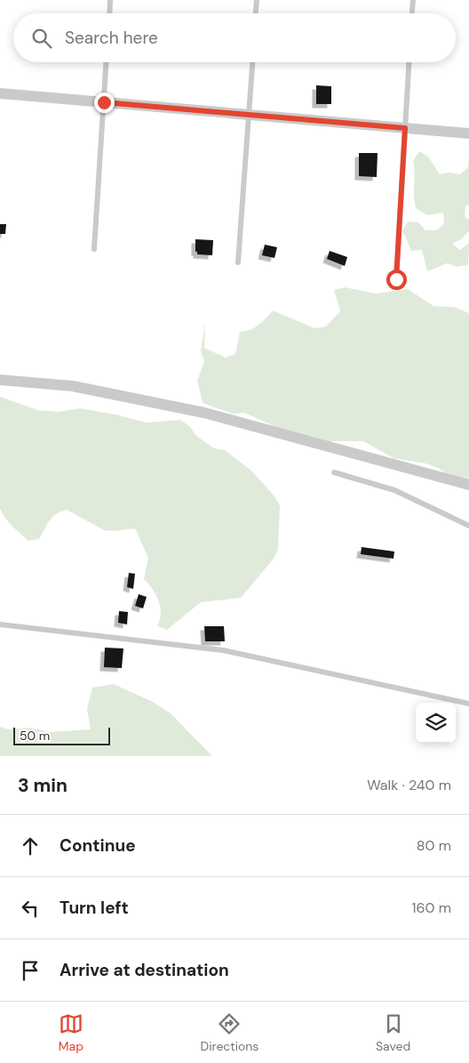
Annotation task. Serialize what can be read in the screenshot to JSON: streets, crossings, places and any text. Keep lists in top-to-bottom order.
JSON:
{
  "scale_bar": "50 m",
  "page": {
    "search": "Search here",
    "scale": "50 m",
    "heading": ["3 min", "Walk · 240 m"],
    "list": [
      ["Continue", "80 m"],
      ["Turn left", "160 m"],
      "Arrive at destination"
    ],
    "nav": ["Map", "Directions", "Saved"]
  }
}
